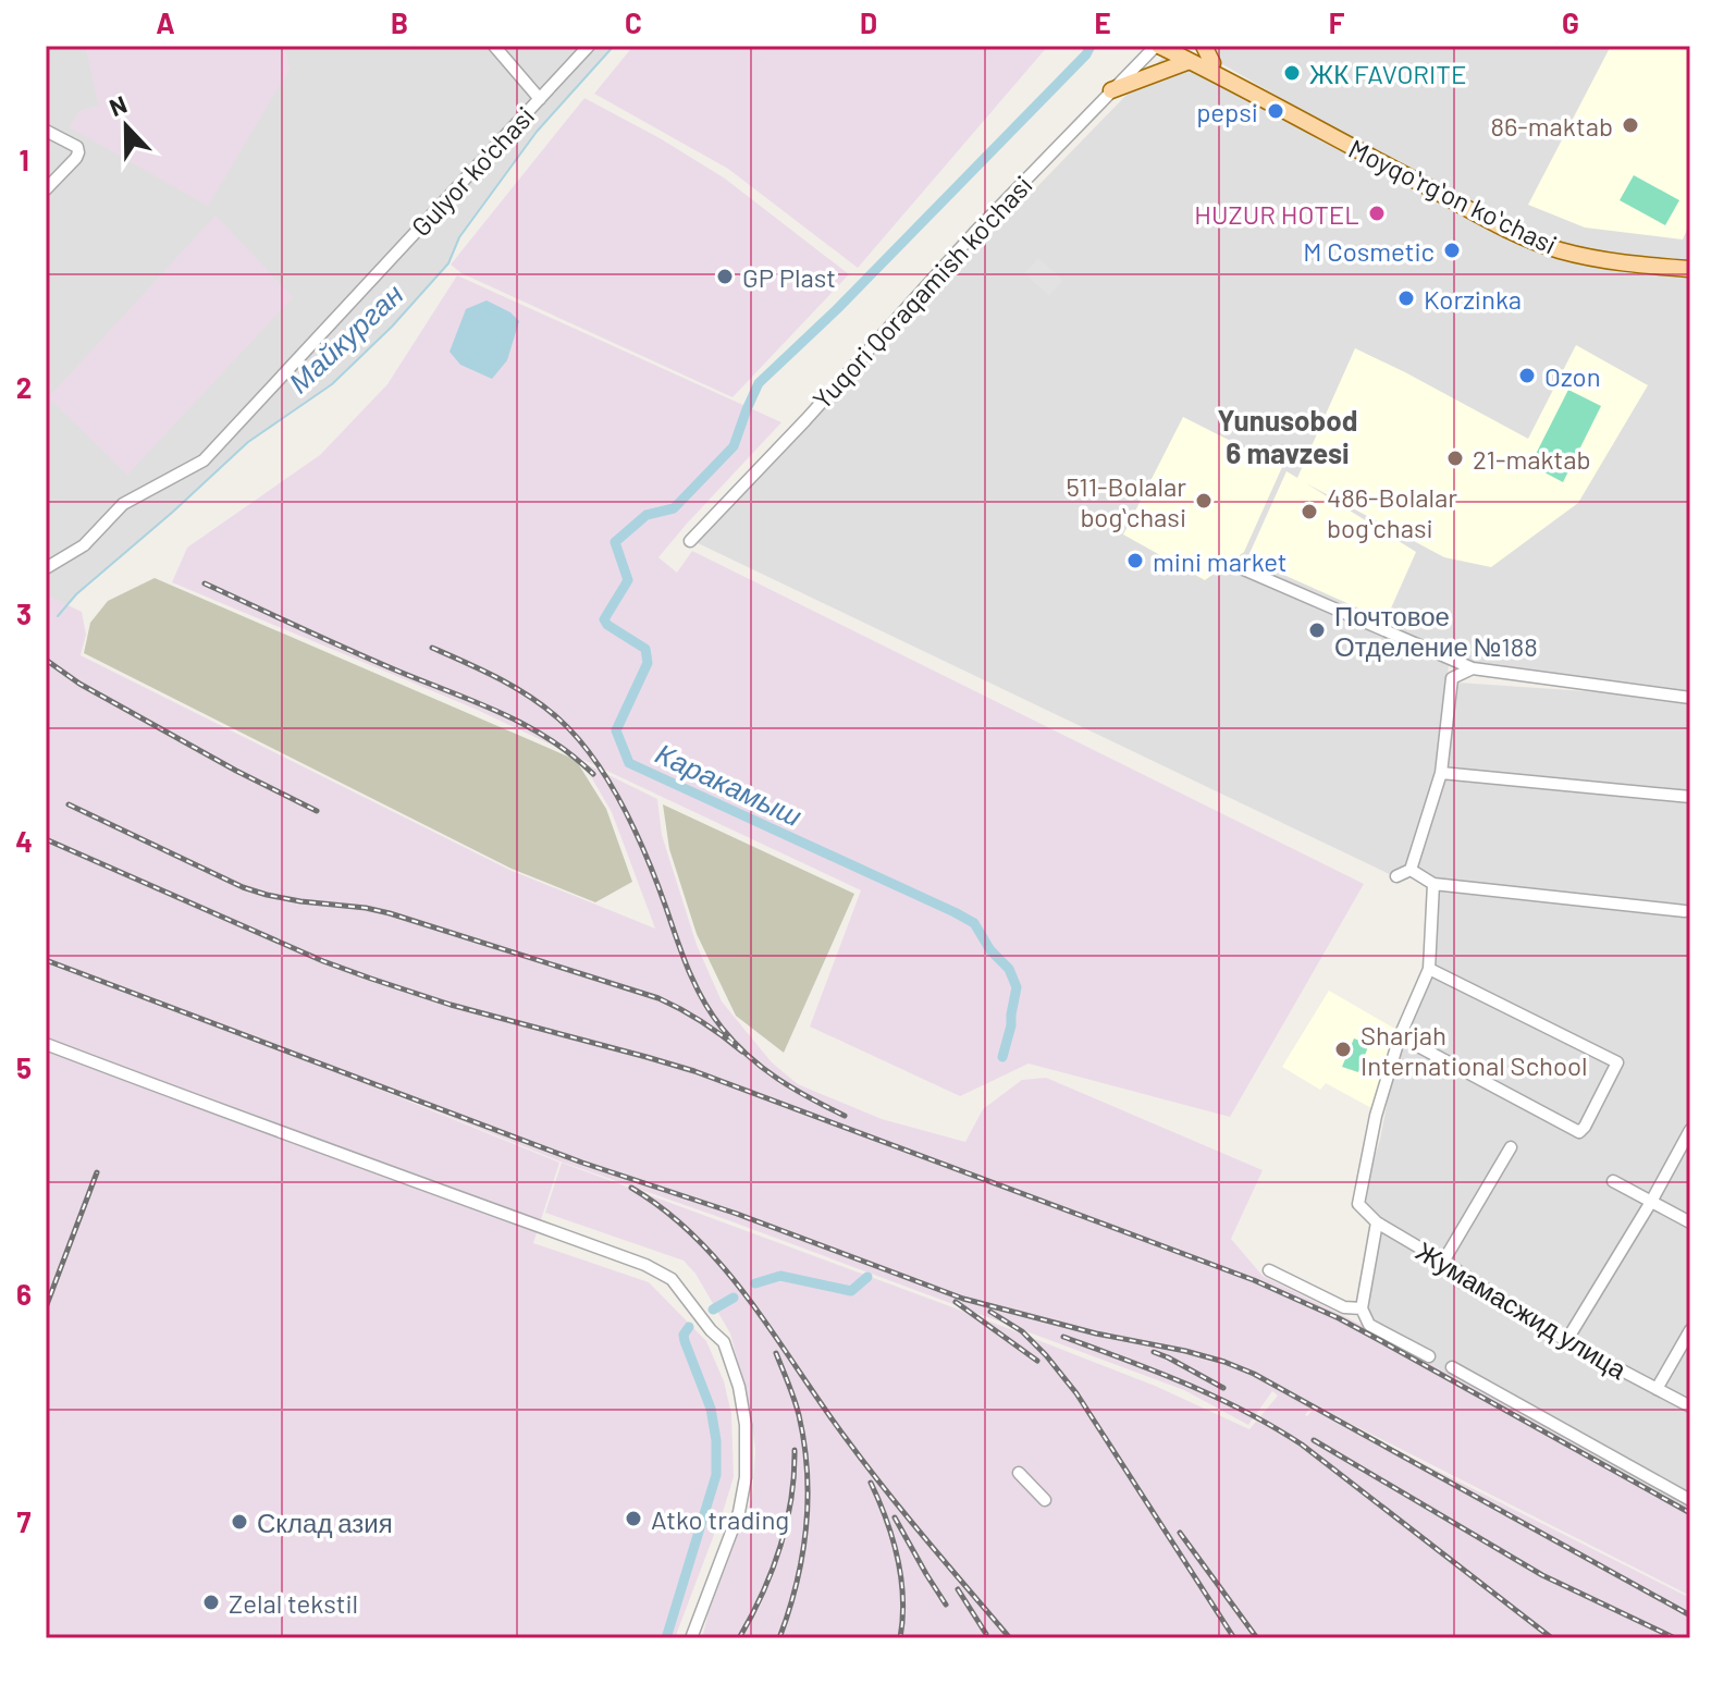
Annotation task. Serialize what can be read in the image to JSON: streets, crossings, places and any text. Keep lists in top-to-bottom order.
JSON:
{
  "streets": {
    "main road": ["Moyqoʻrgʻon koʻchasi"],
    "street": ["Gulyor ko'chasi", "Yuqori Qoraqamish ko'chasi", "Жумамасжид улица"]
  },
  "districts": ["Yunusobod 6 mavzesi"],
  "water": ["Майкурган", "Каракамыш"],
  "places": [
    "ЖК FAVORITE",
    "pepsi",
    "86-maktab",
    "HUZUR HOTEL",
    "M Cosmetic",
    "GP Plast",
    "Korzinka",
    "Ozon",
    "21-maktab",
    "511-Bolalar bogʻchasi",
    "486-Bolalar bogʻchasi",
    "mini market",
    "Почтовое Отделение №188",
    "Sharjah International School",
    "Atko trading",
    "Склад азия",
    "Zelal tekstil"
  ],
  "north": "top",
  "grid": {
    "columns": [
      "A",
      "B",
      "C",
      "D",
      "E",
      "F",
      "G"
    ],
    "rows": [
      "1",
      "2",
      "3",
      "4",
      "5",
      "6",
      "7"
    ]
  }
}
